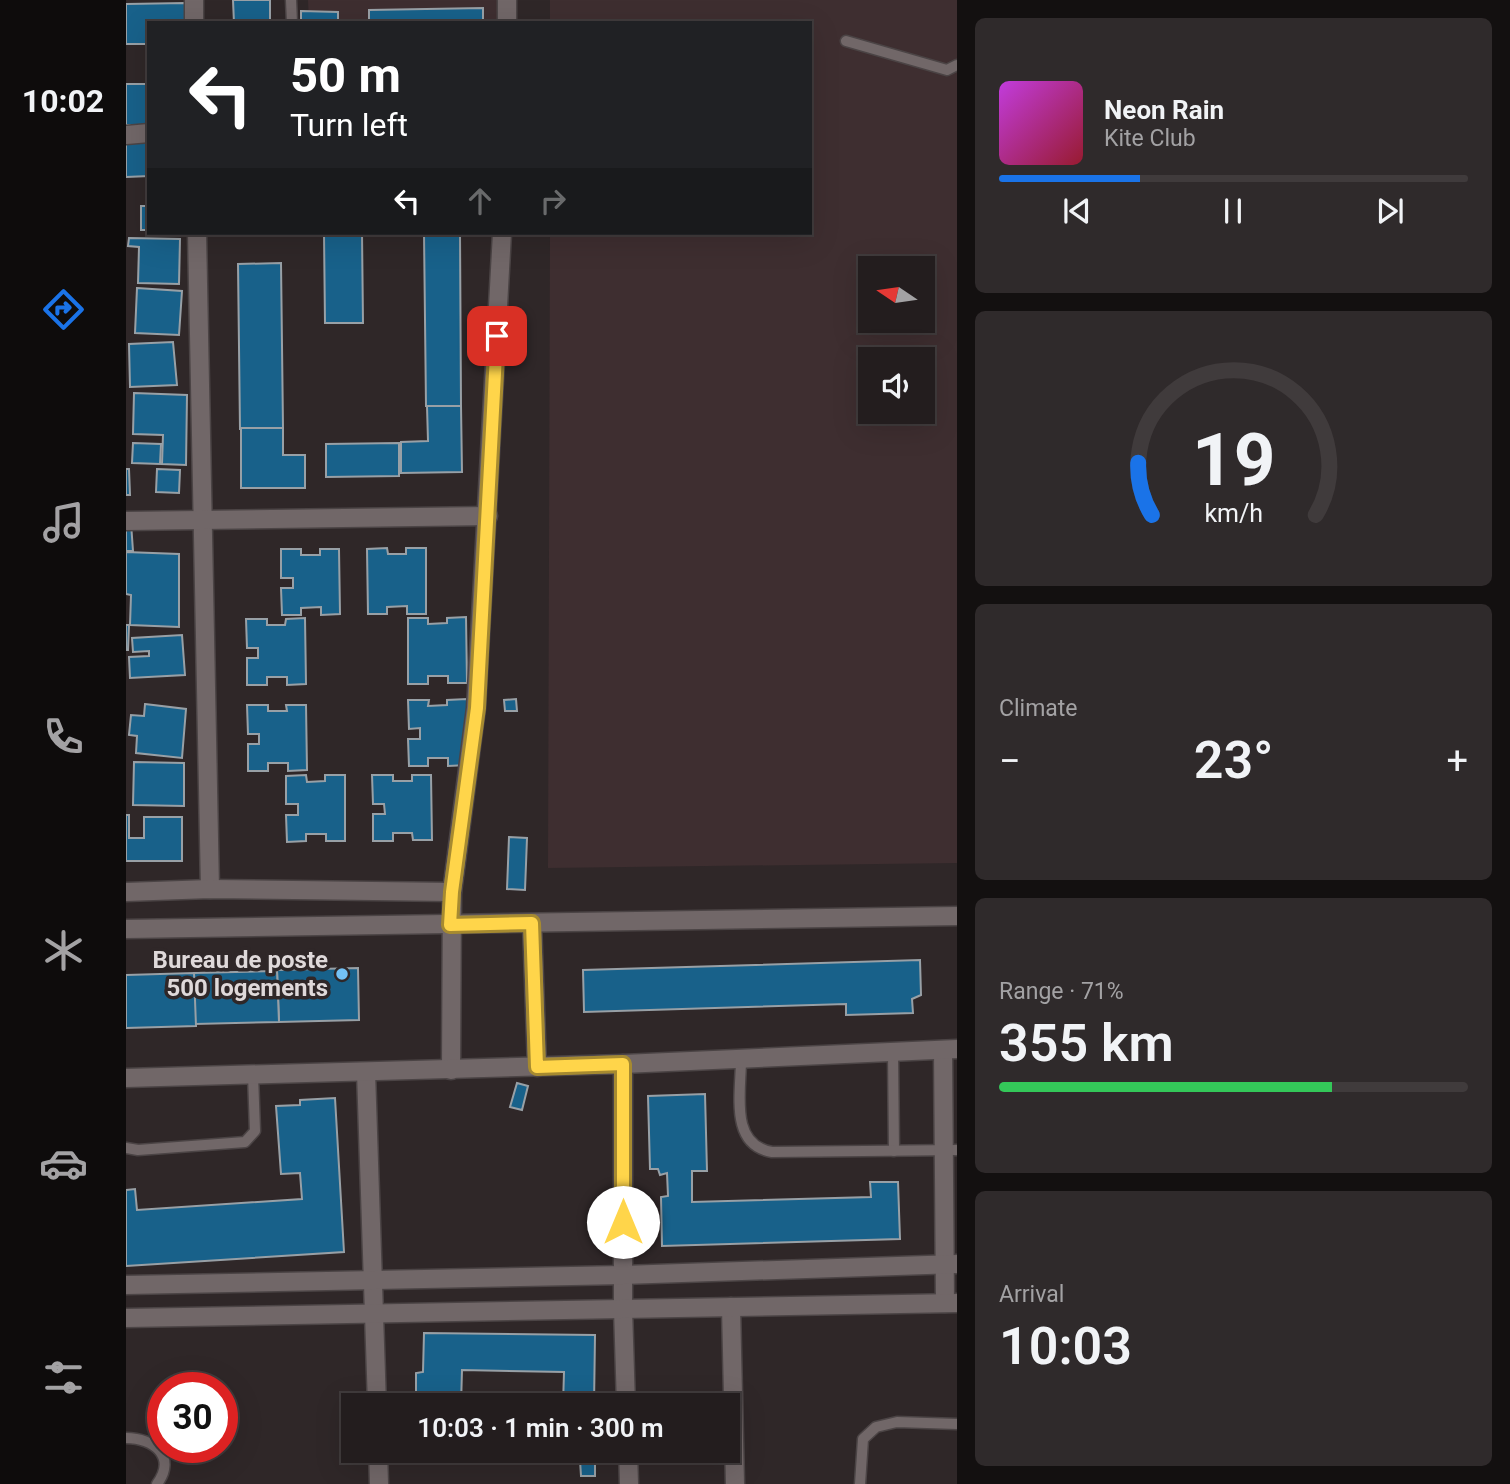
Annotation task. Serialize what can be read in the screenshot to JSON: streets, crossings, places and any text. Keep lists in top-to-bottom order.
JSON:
{
  "places": ["Bureau de poste 500 logements"],
  "north": "left",
  "page": {
    "tabs": "10:02",
    "turn": ["50 m", "Turn left"],
    "song": ["Neon Rain", "Kite Club"],
    "tile": [
      "Climate",
      ["Range · 71%", "355 km"],
      ["Arrival", "10:03"]
    ],
    "heat": ["−", "23°", "+"],
    "limit": "30",
    "trip": "10:03 · 1 min · 300 m",
    "gauge": ["19", "km/h"]
  }
}
